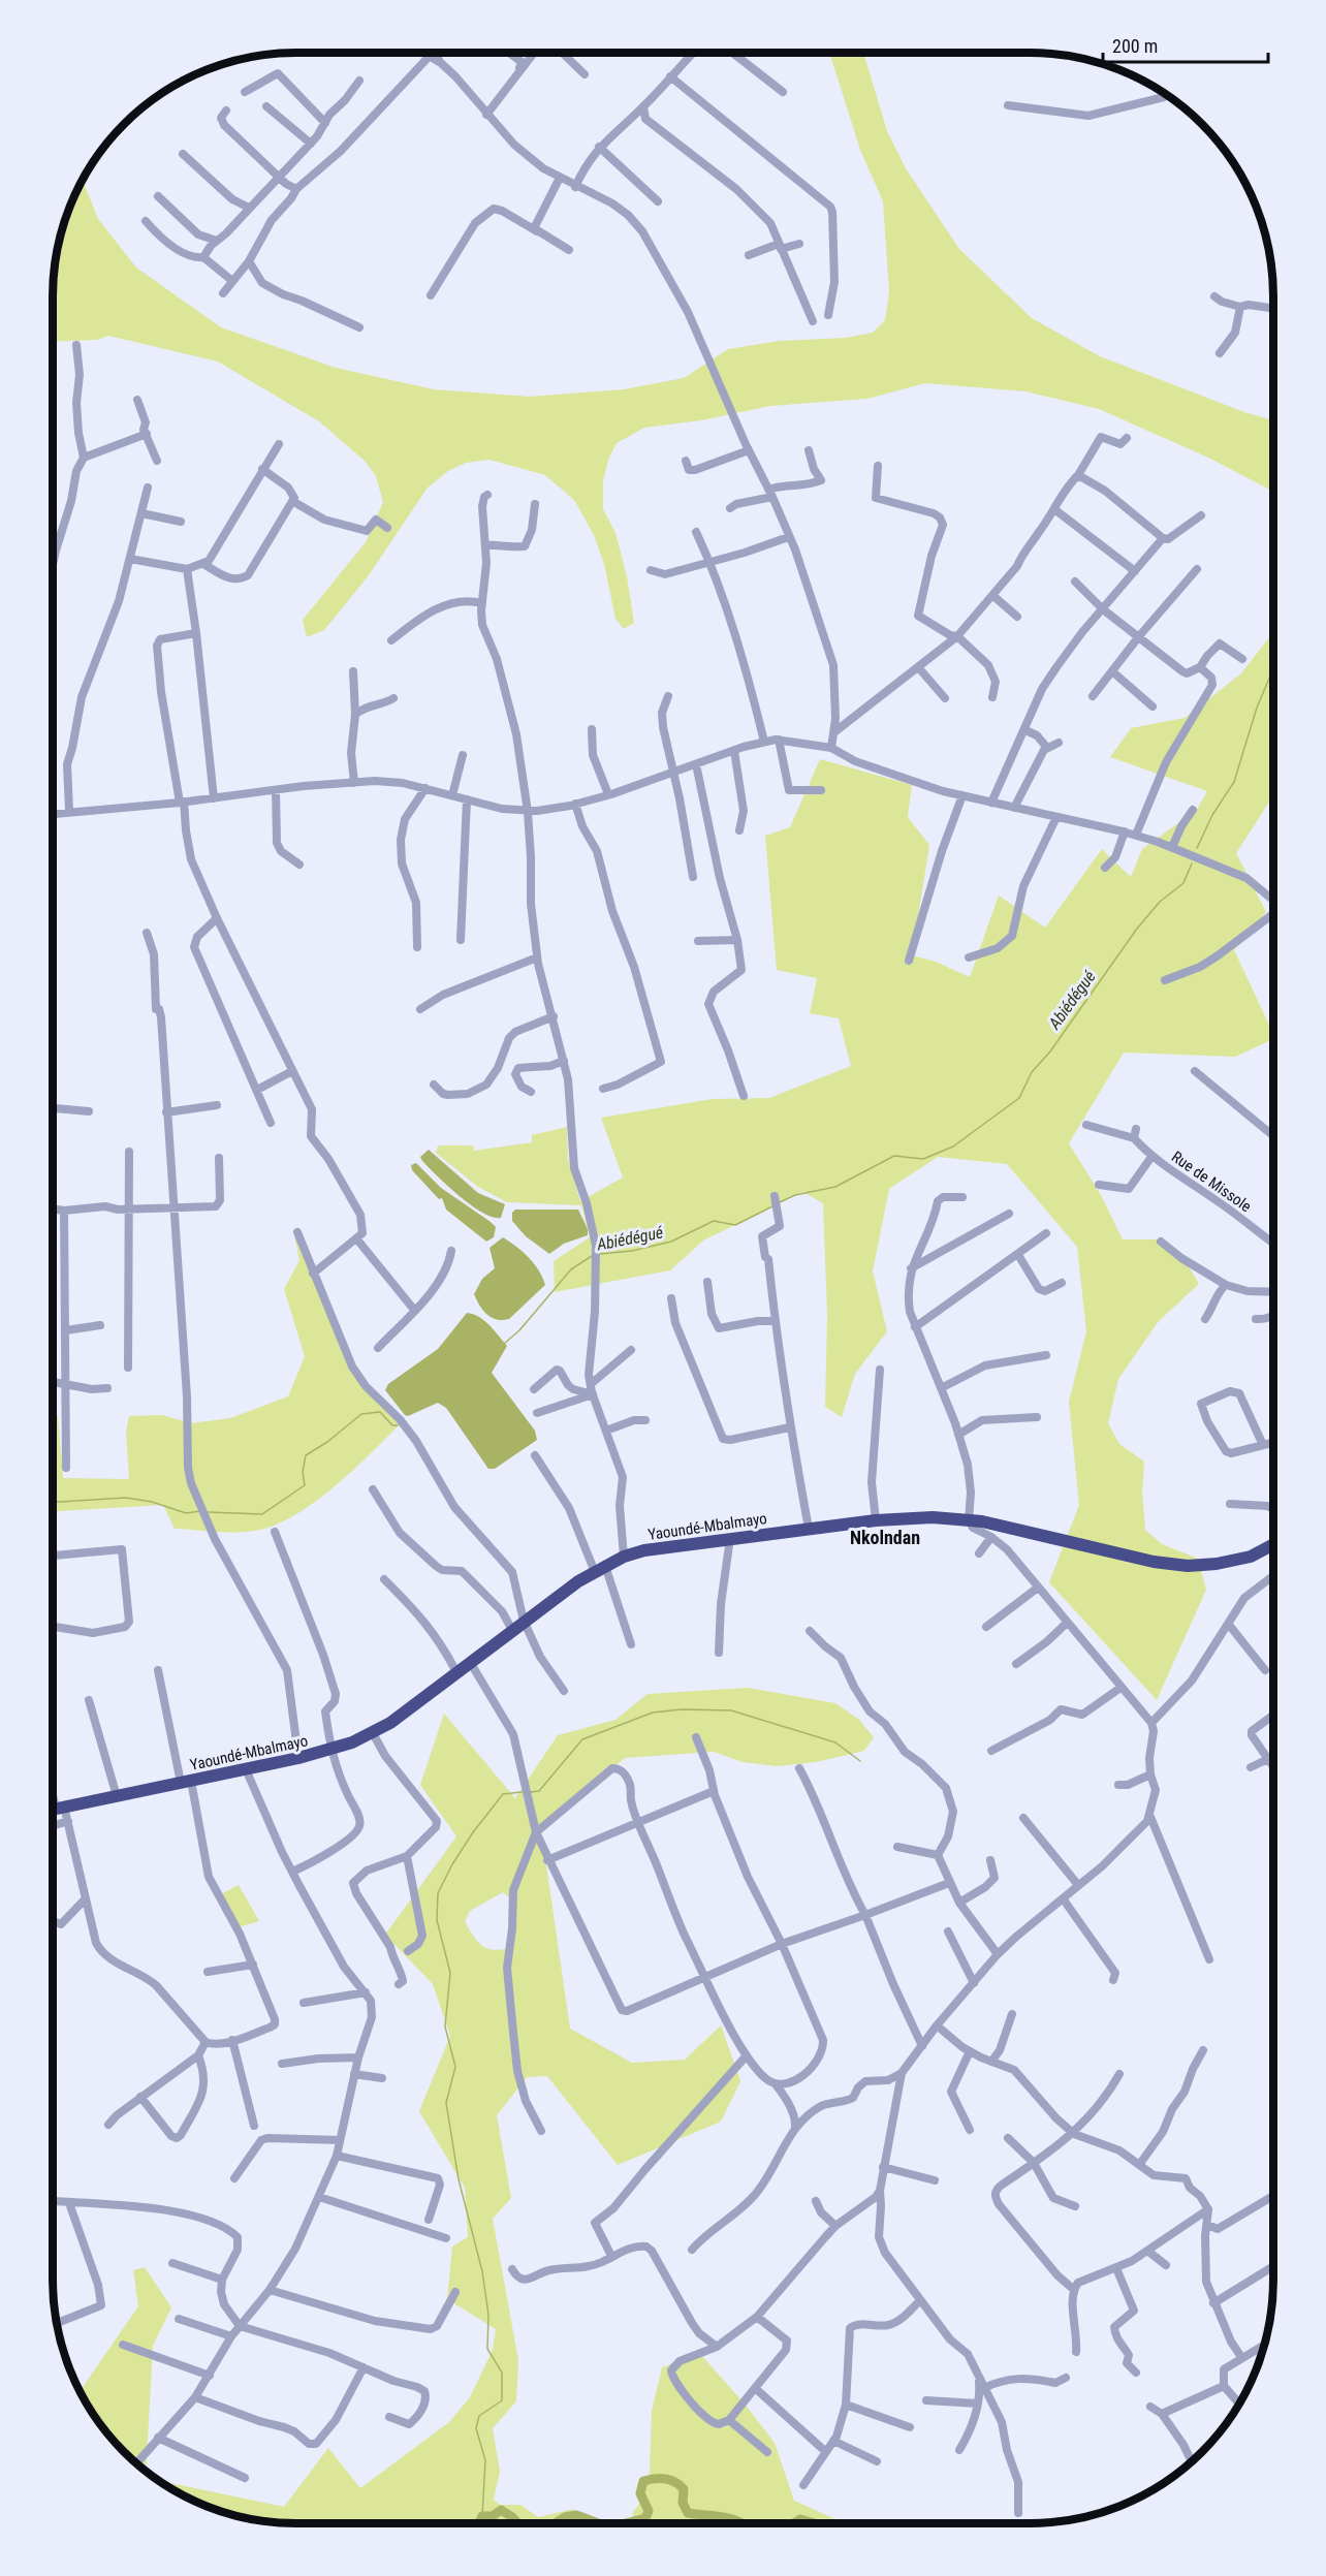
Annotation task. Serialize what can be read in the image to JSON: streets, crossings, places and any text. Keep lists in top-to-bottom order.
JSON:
{
  "streets": {
    "highway": ["Yaoundé-Mbalmayo"],
    "street": ["Rue de Missole"]
  },
  "districts": ["Nkolndan"],
  "water": ["Abiédégué"],
  "scale_bar": "200 m"
}
